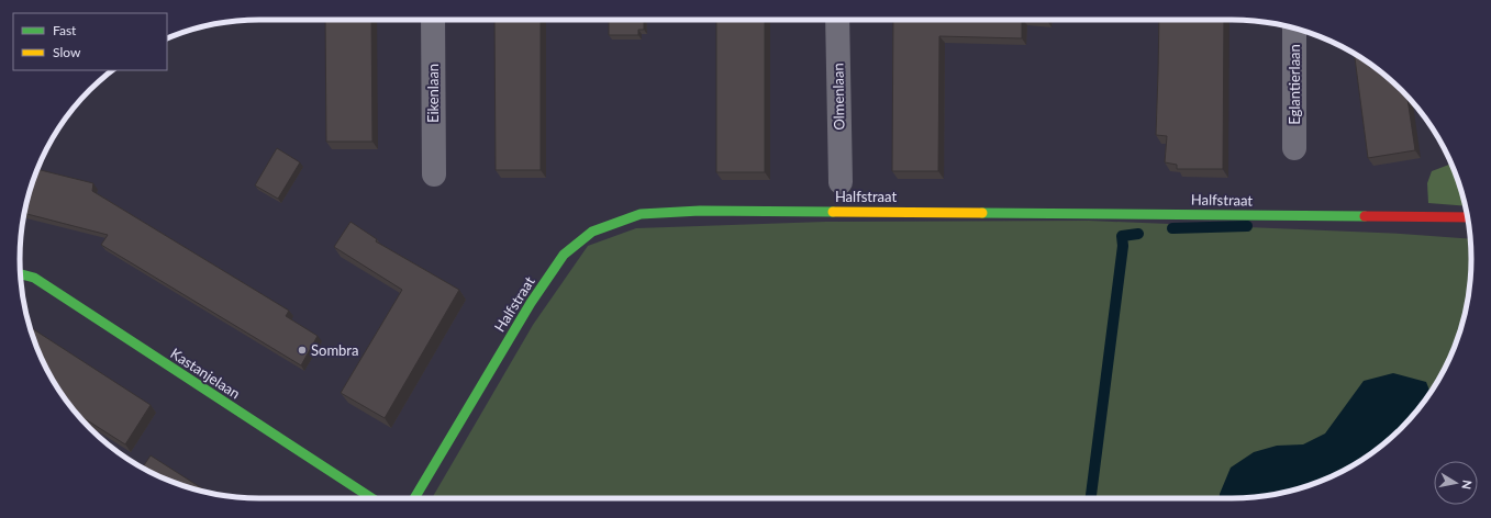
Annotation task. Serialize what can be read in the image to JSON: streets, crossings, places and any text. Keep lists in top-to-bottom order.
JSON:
{
  "streets": {
    "street": [
      "Eglantierlaan",
      "Eikenlaan",
      "Olmenlaan",
      "Halfstraat",
      "Kastanjelaan"
    ]
  },
  "places": ["Sombra"],
  "legend": ["Fast", "Slow"],
  "north": "right"
}
